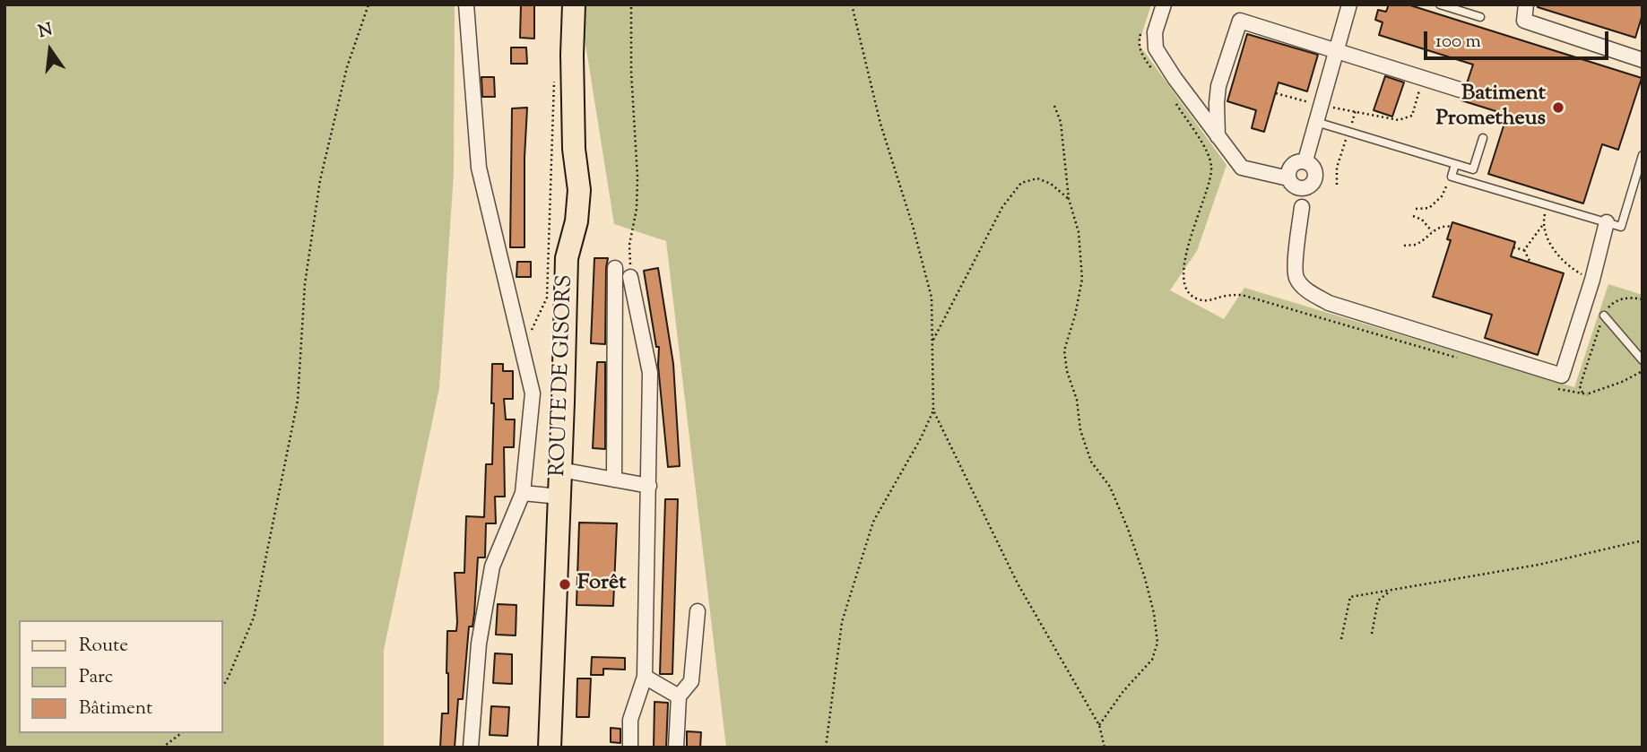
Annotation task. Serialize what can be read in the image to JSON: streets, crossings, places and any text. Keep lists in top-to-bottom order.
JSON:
{
  "streets": {
    "main road": ["ROUTE DE GISORS"]
  },
  "places": ["Batiment Prometheus", "Forêt"],
  "legend": ["Route", "Parc", "Bâtiment"],
  "scale_bar": "100 m",
  "north": "top"
}
